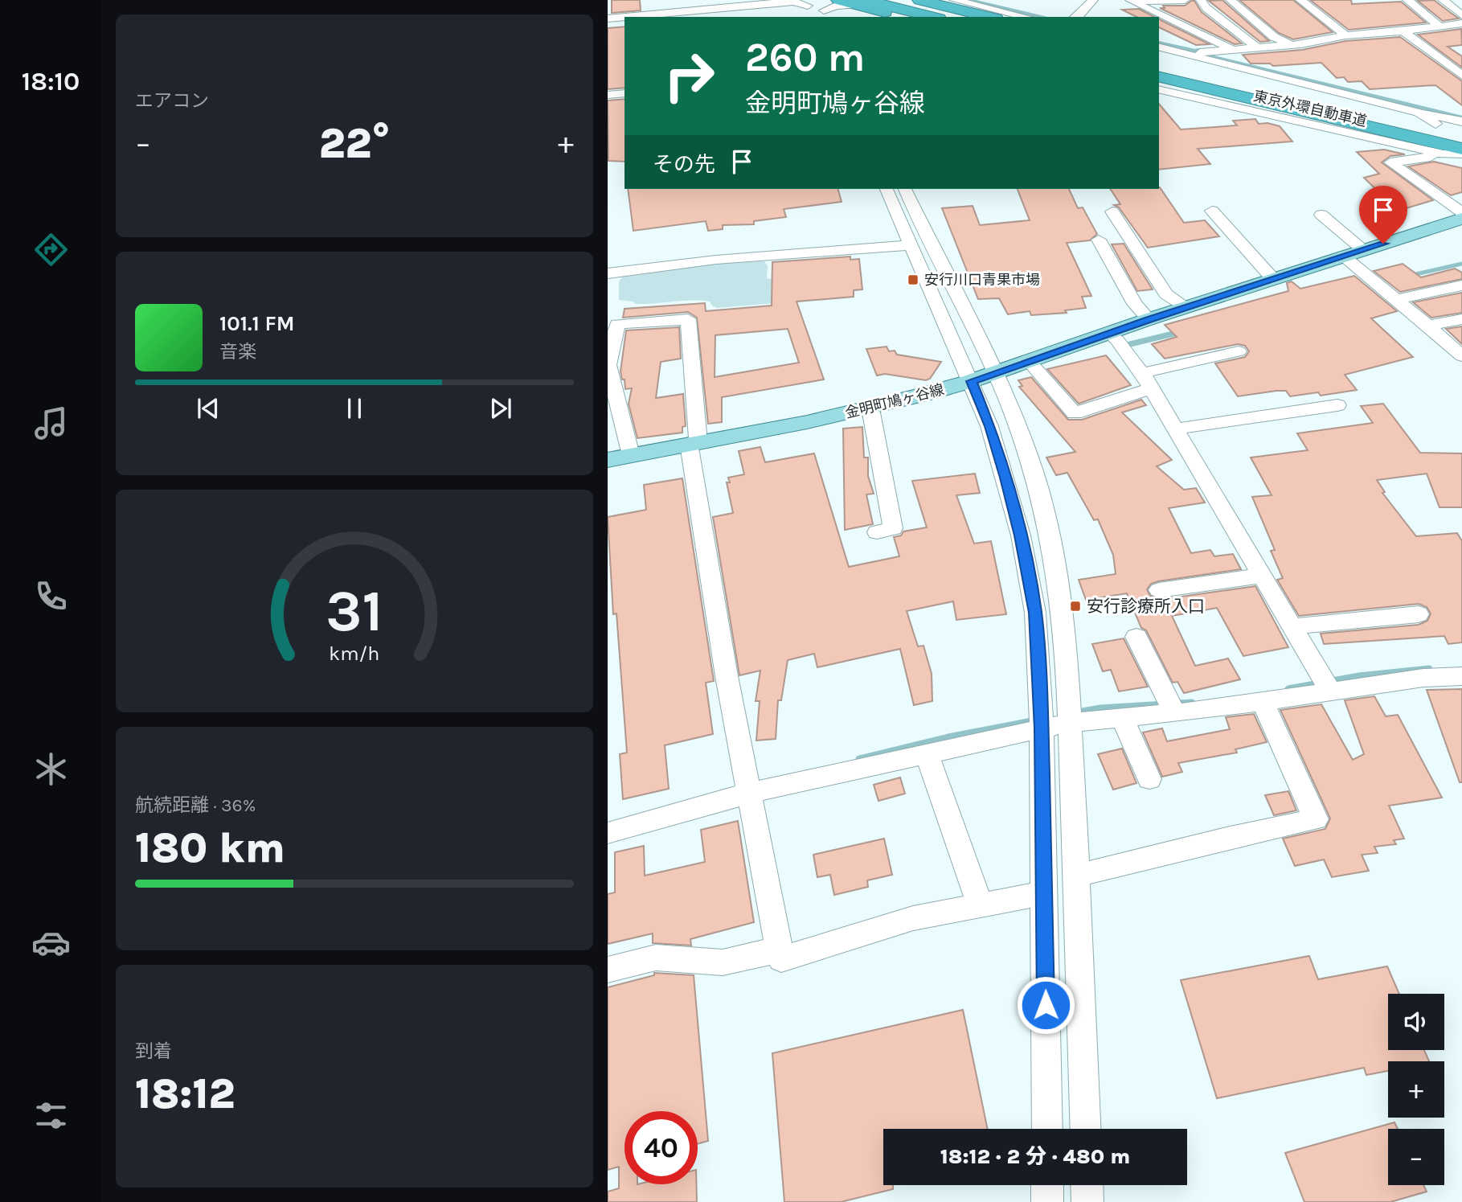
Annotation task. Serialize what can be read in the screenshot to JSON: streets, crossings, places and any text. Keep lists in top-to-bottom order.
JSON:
{
  "streets": {
    "highway": ["東京外環自動車道"],
    "main road": ["金明町鳩ヶ谷線"]
  },
  "places": {
    "transit": ["安行川口青果市場", "安行診療所入口"]
  },
  "page": {
    "tabs": "18:10",
    "tile": [
      "エアコン",
      ["航続距離 · 36%", "180 km"],
      ["到着", "18:12"]
    ],
    "turn": ["260 m", "金明町鳩ヶ谷線"],
    "heat": ["−", "22°", "+"],
    "then": "その先",
    "song": ["101.1 FM", "音楽"],
    "map_buttons": ["+", "−"],
    "limit": "40",
    "trip": "18:12 · 2 分 · 480 m",
    "gauge": ["31", "km/h"]
  }
}
